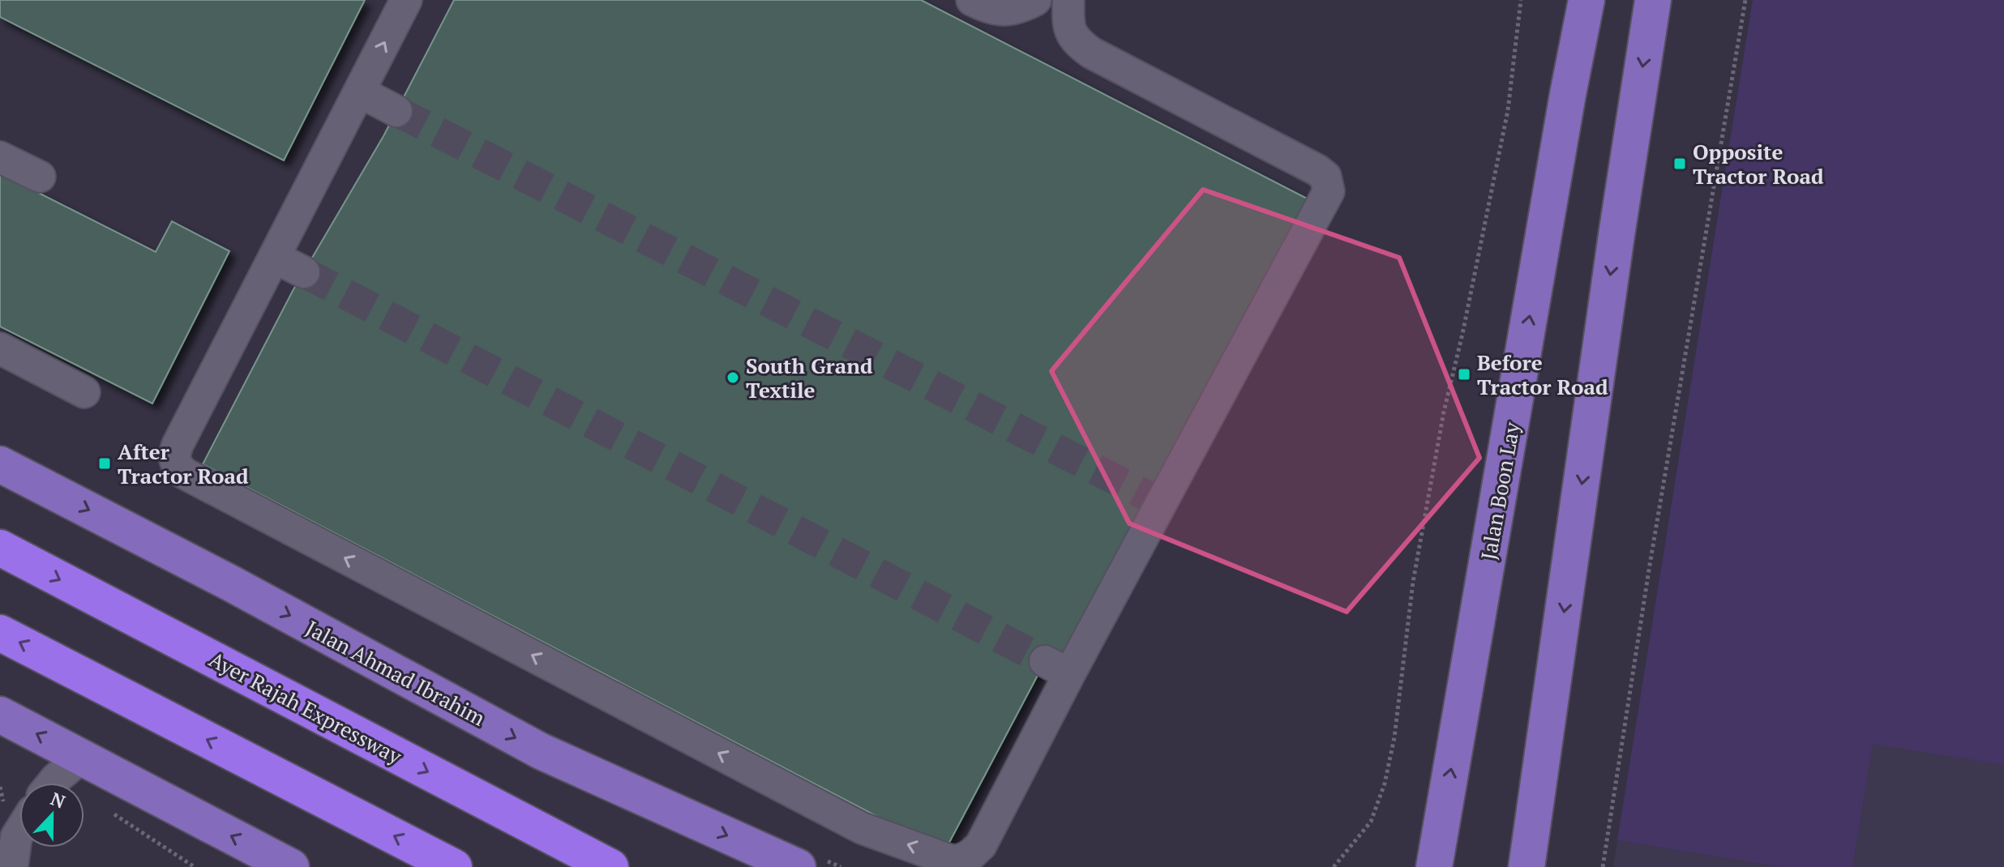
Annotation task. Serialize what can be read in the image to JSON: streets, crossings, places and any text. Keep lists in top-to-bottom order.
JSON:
{
  "streets": {
    "highway": ["Ayer Rajah Expressway"],
    "main road": ["Jalan Boon Lay", "Jalan Ahmad Ibrahim"]
  },
  "places": {
    "transit": ["Opposite Tractor Road", "Before Tractor Road", "After Tractor Road"],
    "other": ["South Grand Textile"]
  },
  "north": "top"
}
